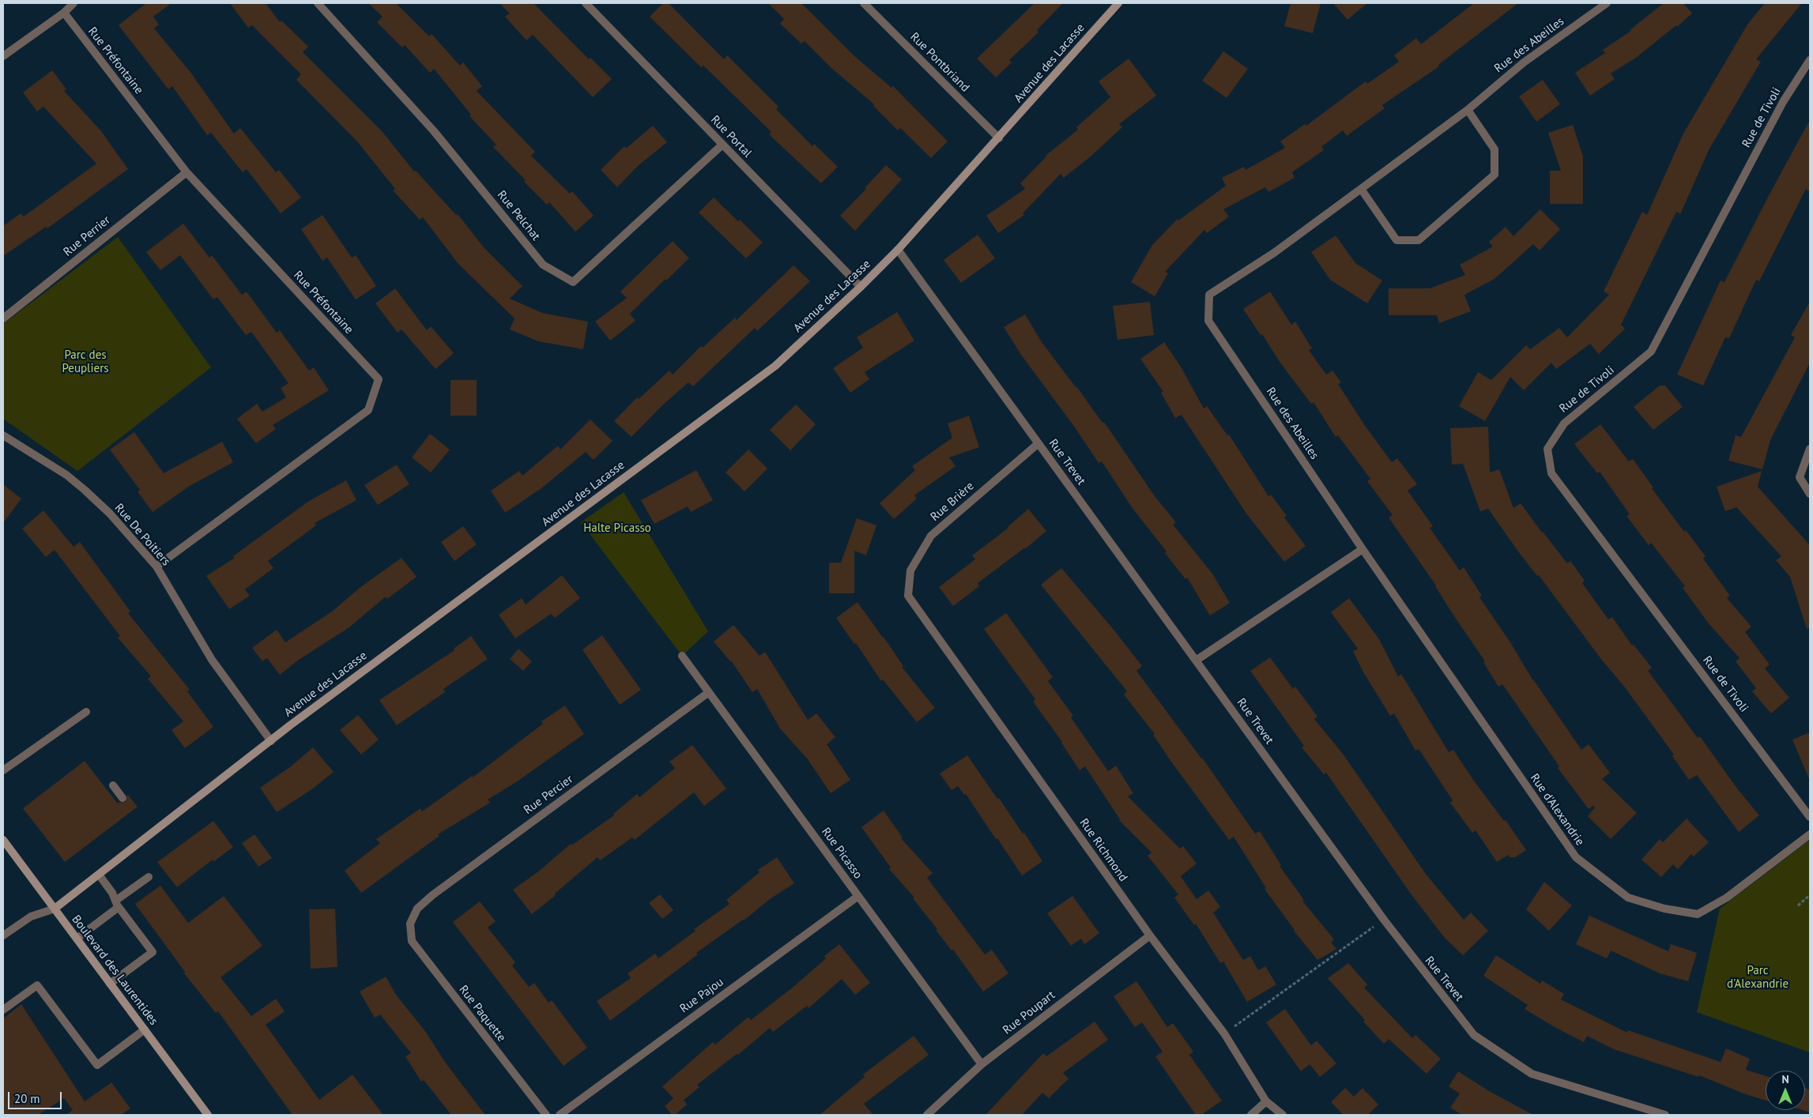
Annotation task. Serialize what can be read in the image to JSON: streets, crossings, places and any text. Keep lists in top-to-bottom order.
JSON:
{
  "streets": {
    "street": [
      "Rue des Abeilles",
      "Rue Préfontaine",
      "Rue Pontbriand",
      "Avenue des Lacasse",
      "Rue de Tivoli",
      "Rue Portal",
      "Rue Pelchat",
      "Rue Perrier",
      "Rue Trevet",
      "Rue Brière",
      "Rue De Poitiers",
      "Rue Percier",
      "Rue d'Alexandrie",
      "Rue Richmond",
      "Rue Picasso",
      "Boulevard des Laurentides",
      "Rue Pajou",
      "Rue Poupart",
      "Rue Paquette"
    ]
  },
  "crossings": [
    ["Rue des Abeilles", "Rue d'Alexandrie"],
    ["Rue Préfontaine", "Rue Perrier"],
    ["Rue Préfontaine", "Rue De Poitiers"],
    ["Rue Pontbriand", "Avenue des Lacasse"],
    ["Avenue des Lacasse", "Rue Portal"],
    ["Avenue des Lacasse", "Rue Trevet"],
    ["Avenue des Lacasse", "Rue De Poitiers"],
    ["Avenue des Lacasse", "Boulevard des Laurentides"],
    ["Rue Portal", "Rue Pelchat"],
    ["Rue Trevet", "Rue Brière"],
    ["Rue Brière", "Rue Richmond"],
    ["Rue Percier", "Rue Picasso"],
    ["Rue Percier", "Rue Paquette"],
    ["Rue Richmond", "Rue Poupart"],
    ["Rue Picasso", "Rue Pajou"],
    ["Rue Picasso", "Rue Poupart"]
  ],
  "parks": ["Parc des Peupliers", "Halte Picasso", "Parc d'Alexandrie"],
  "scale_bar": "20 m",
  "north": "top"
}
